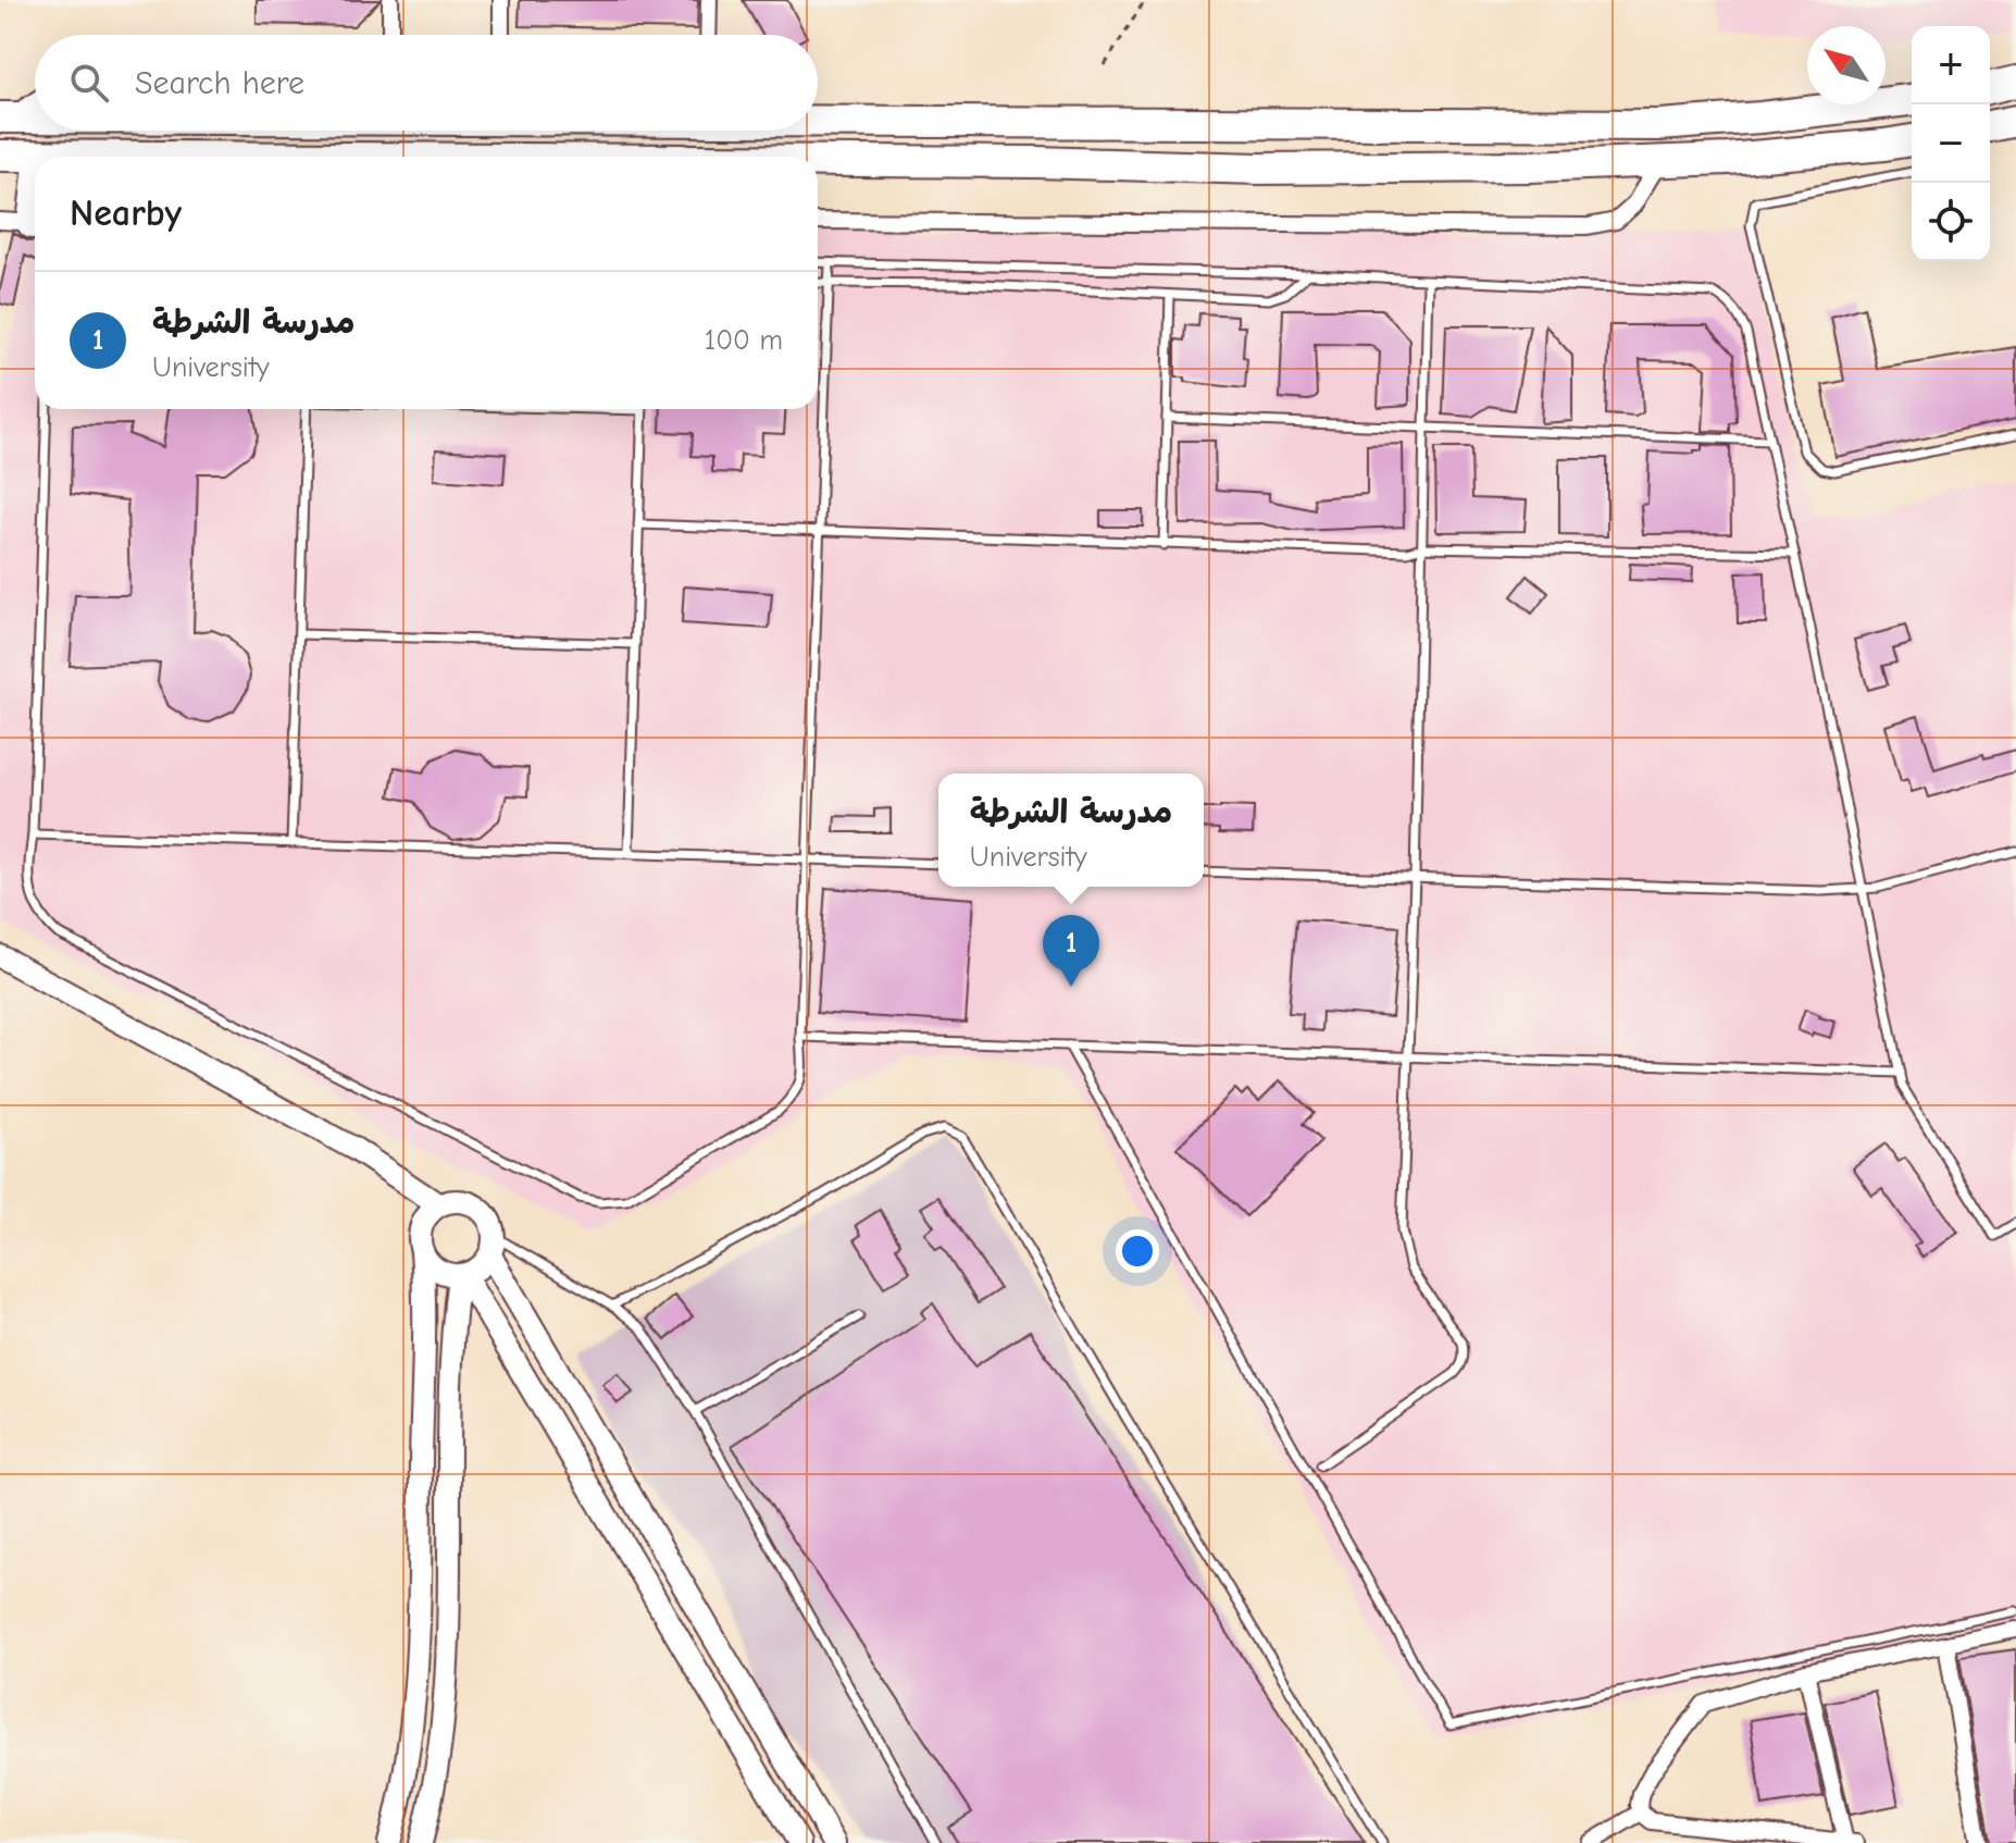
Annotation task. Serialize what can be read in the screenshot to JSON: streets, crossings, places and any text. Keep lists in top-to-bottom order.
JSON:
{
  "north": "top left",
  "page": {
    "map_buttons": ["+", "−"],
    "search": "Search here",
    "heading": "Nearby",
    "list": [
      {
        "mark": "1",
        "name": "مدرسة الشرطة",
        "note": "University",
        "value": "100 m"
      }
    ],
    "popup": ["مدرسة الشرطة", "University"],
    "pins": "1"
  }
}
